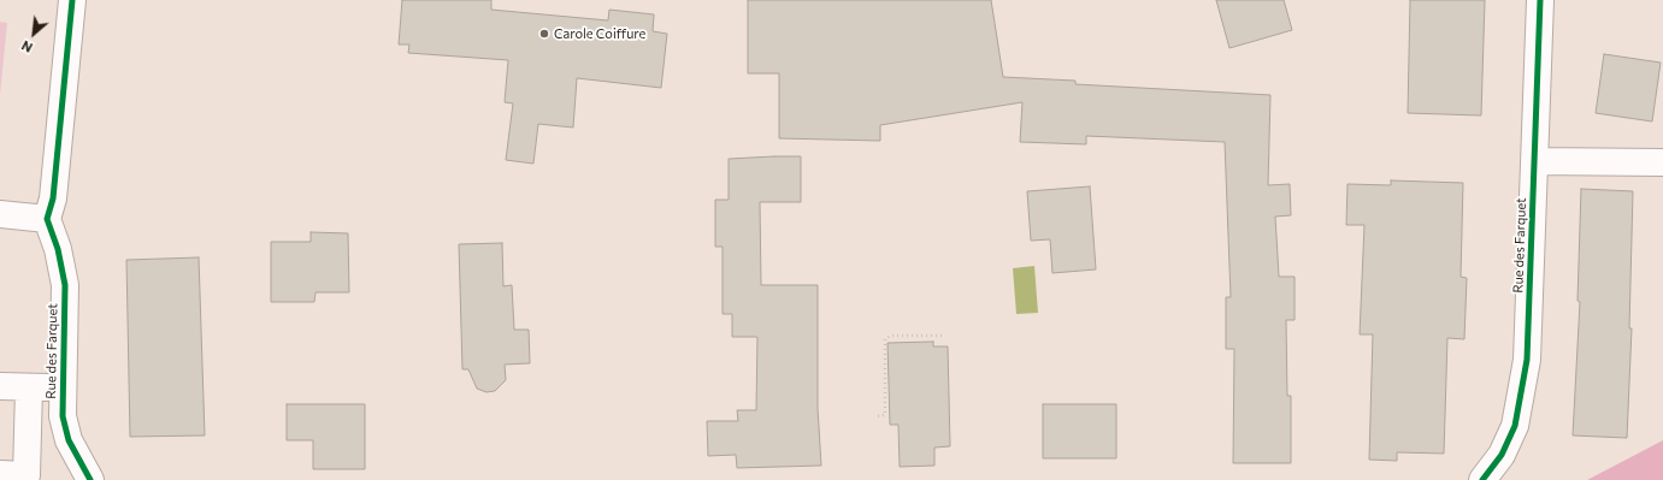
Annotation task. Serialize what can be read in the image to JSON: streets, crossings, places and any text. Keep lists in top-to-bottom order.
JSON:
{
  "streets": {
    "street": ["Rue des Farquet"]
  },
  "places": ["Carole Coiffure"],
  "north": "bottom left"
}
